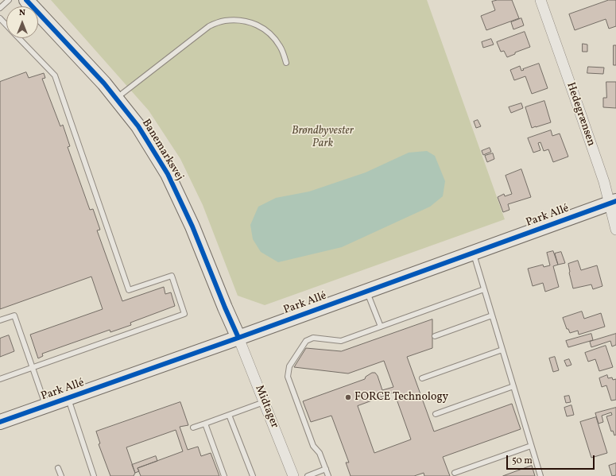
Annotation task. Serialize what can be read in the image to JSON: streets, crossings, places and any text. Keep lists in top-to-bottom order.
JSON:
{
  "streets": {
    "street": [
      "Hedegrænsen",
      "Banemarksvej",
      "Park Allé",
      "Midtager"
    ]
  },
  "crossings": [
    ["Hedegrænsen", "Park Allé"],
    ["Banemarksvej", "Park Allé"],
    ["Banemarksvej", "Midtager"],
    ["Park Allé", "Midtager"]
  ],
  "parks": ["Brøndbyvester Park"],
  "places": ["FORCE Technology"],
  "scale_bar": "50 m",
  "north": "top"
}
